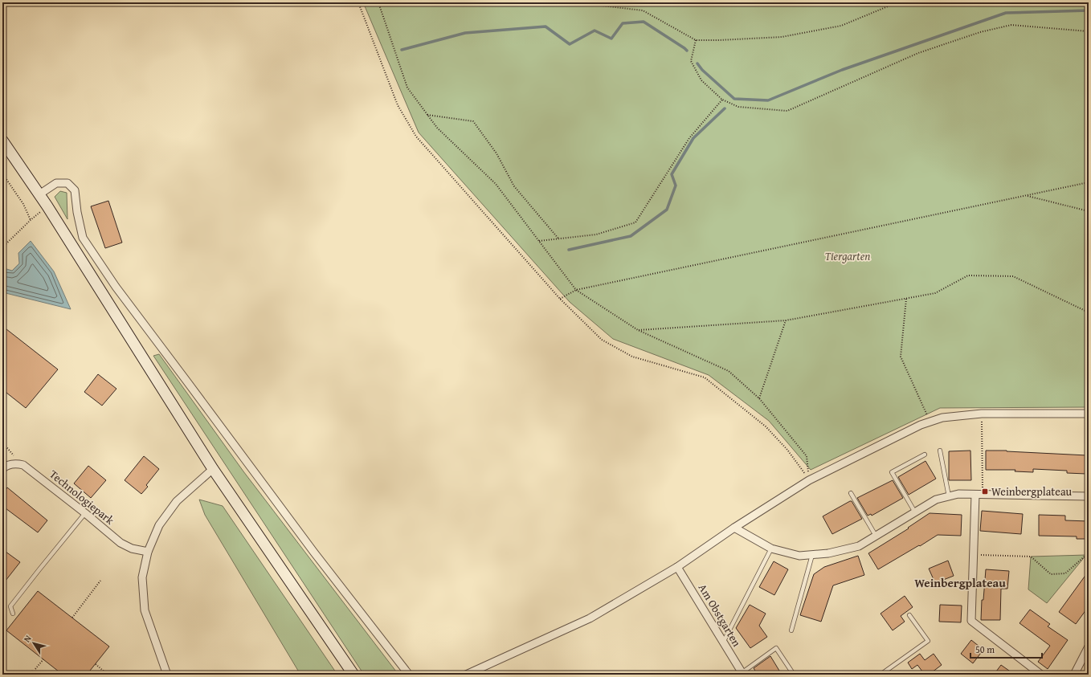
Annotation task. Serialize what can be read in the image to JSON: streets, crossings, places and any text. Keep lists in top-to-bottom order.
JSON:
{
  "streets": {
    "street": ["Technologiepark", "Am Obstgarten"]
  },
  "districts": ["Weinbergplateau"],
  "parks": ["Tiergarten"],
  "places": {
    "transit": ["Weinbergplateau"]
  },
  "scale_bar": "50 m",
  "north": "top left"
}
